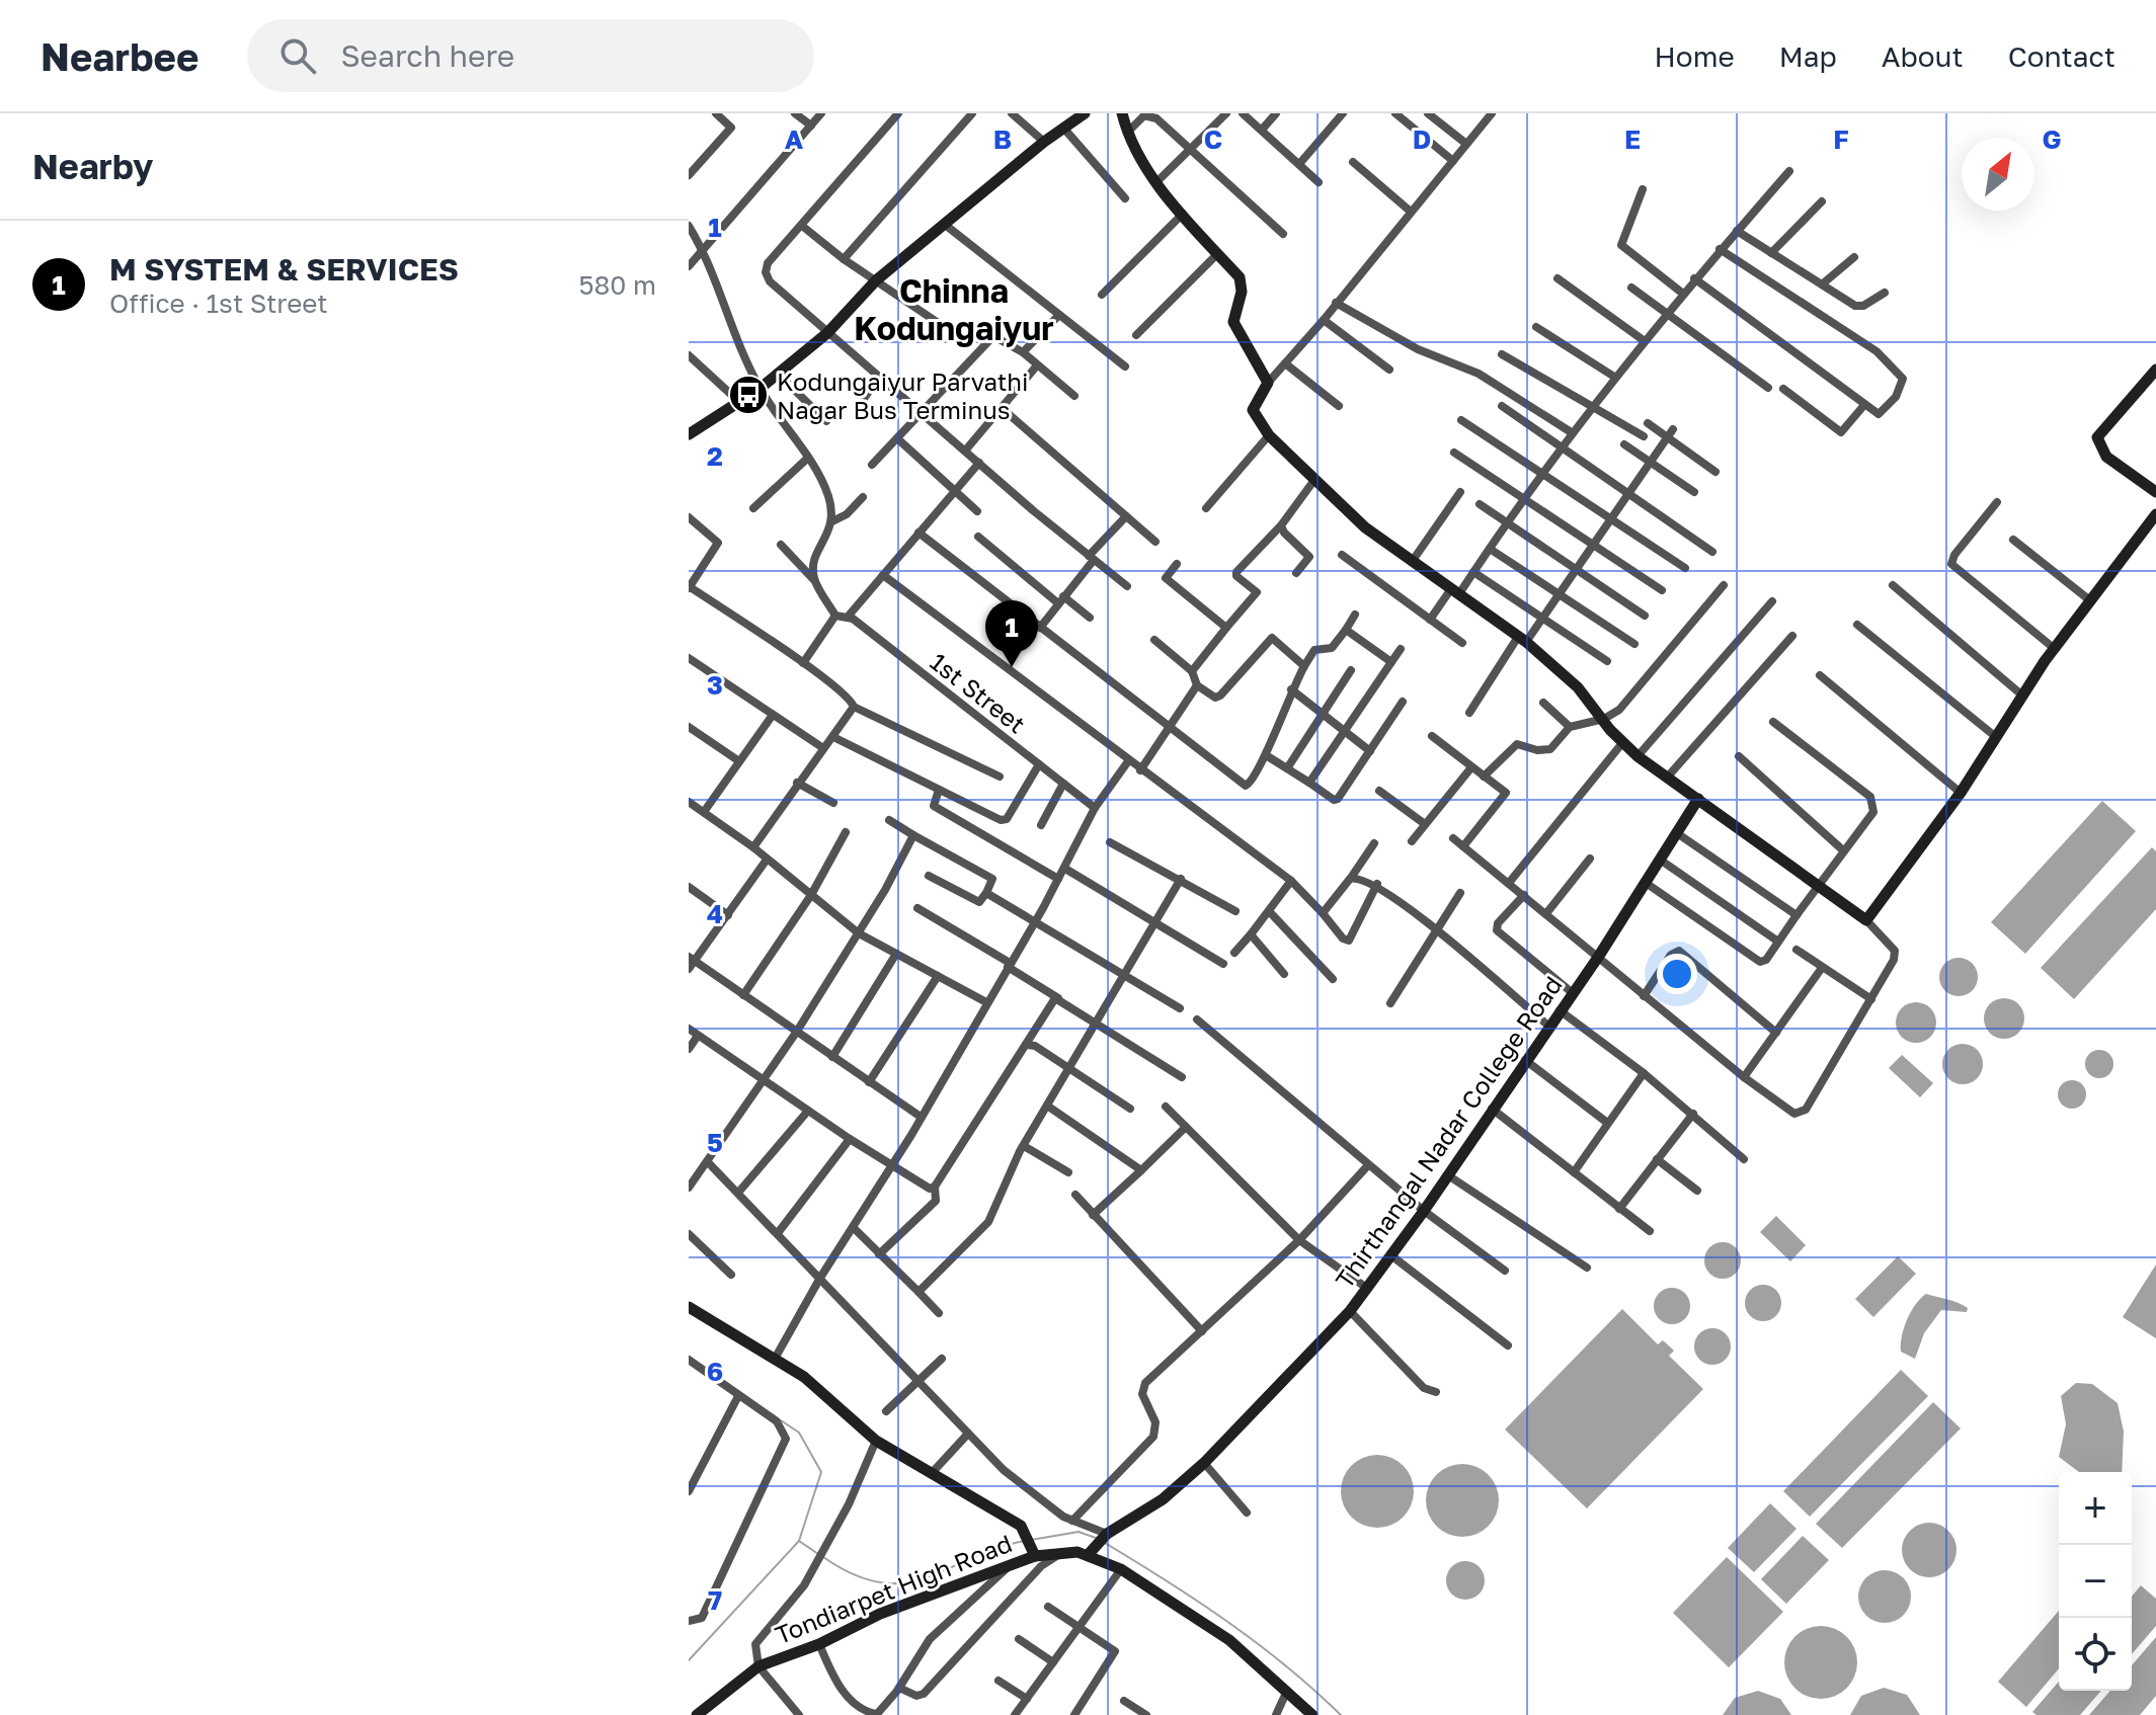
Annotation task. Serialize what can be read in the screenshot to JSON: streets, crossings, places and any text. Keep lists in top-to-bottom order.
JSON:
{
  "streets": {
    "street": ["1st Street", "Thirthangal Nadar College Road", "Tondiarpet High Road"]
  },
  "crossings": [
    ["Thirthangal Nadar College Road", "Tondiarpet High Road"]
  ],
  "districts": ["Chinna Kodungaiyur"],
  "places": {
    "bus stop": ["Kodungaiyur Parvathi Nagar Bus Terminus"]
  },
  "north": "top right",
  "page": {
    "header": "Nearbee",
    "search": "Search here",
    "nav": [
      "Home",
      "Map",
      "About",
      "Contact"
    ],
    "heading": "Nearby",
    "list": [
      {
        "mark": "1",
        "name": "M SYSTEM & SERVICES",
        "note": "Office · 1st Street",
        "value": "580 m"
      }
    ],
    "pins": "1",
    "map_buttons": ["+", "−"]
  },
  "grid": {
    "columns": [
      "A",
      "B",
      "C",
      "D",
      "E",
      "F",
      "G"
    ],
    "rows": [
      "1",
      "2",
      "3",
      "4",
      "5",
      "6",
      "7"
    ]
  }
}
